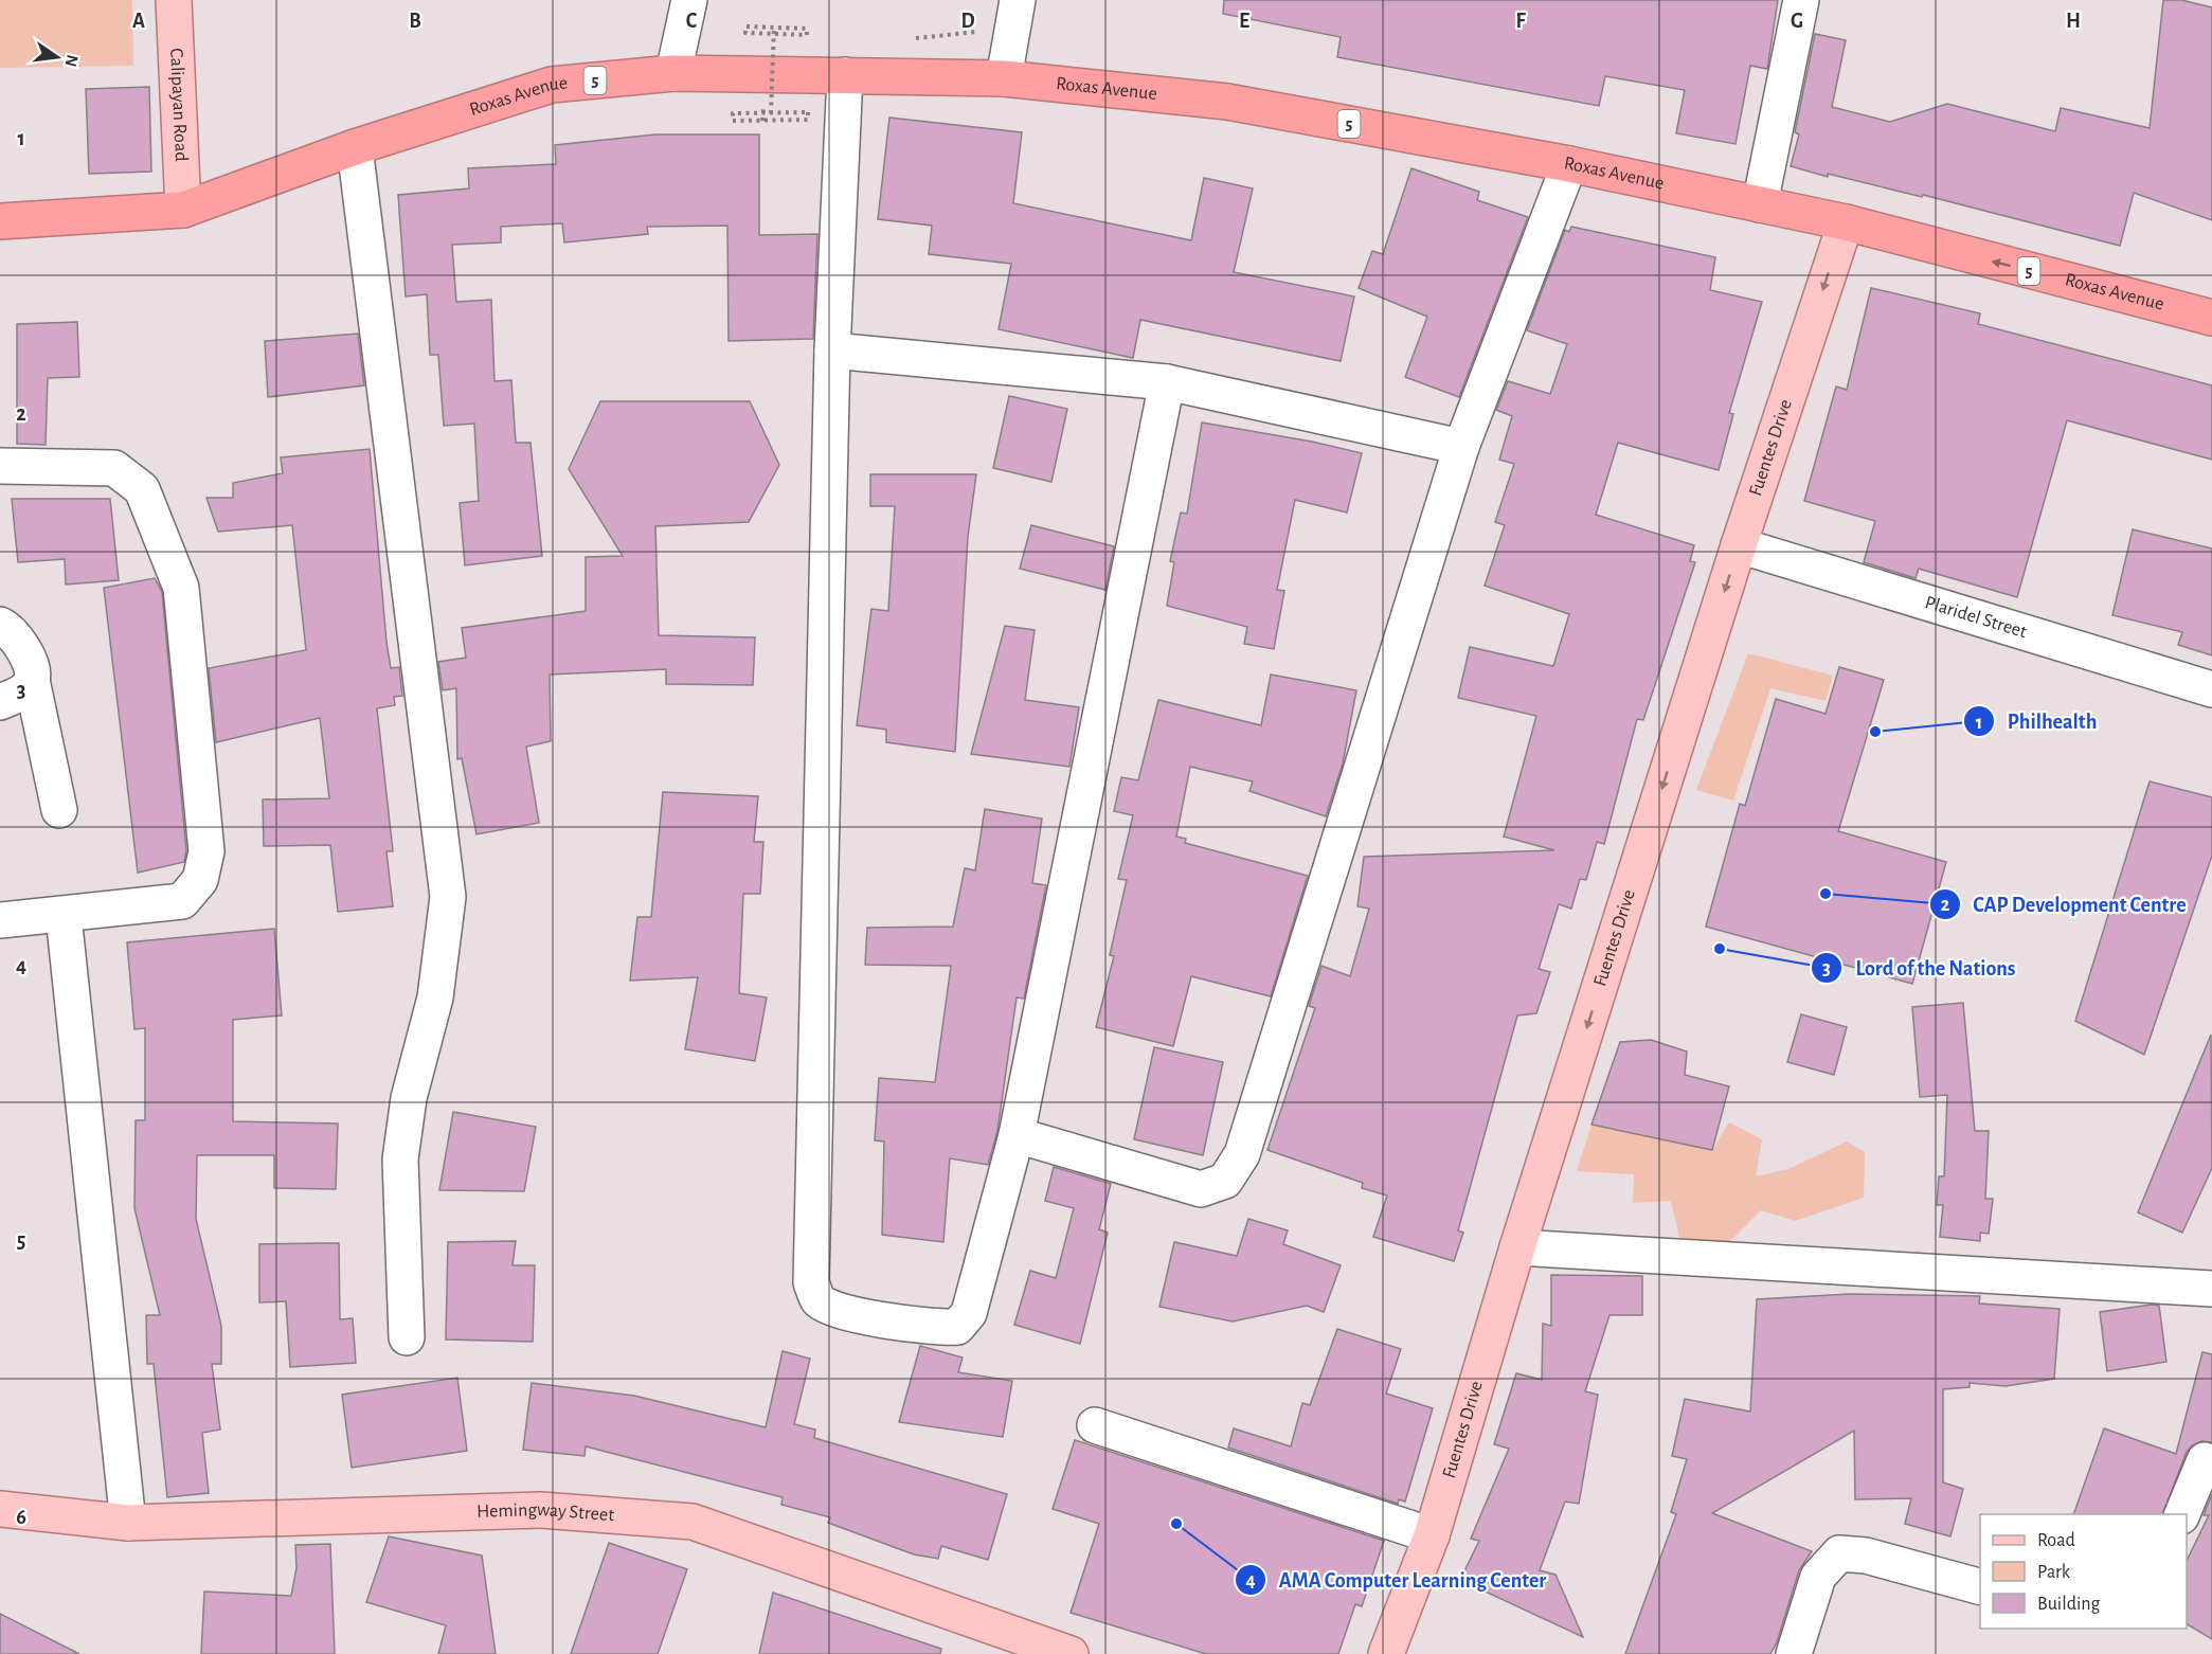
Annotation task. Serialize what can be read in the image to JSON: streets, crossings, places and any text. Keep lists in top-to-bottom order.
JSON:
{
  "streets": {
    "highway": ["5", "Roxas Avenue"],
    "main road": ["Calipayan Road", "Fuentes Drive", "Hemingway Street"],
    "street": ["Plaridel Street"]
  },
  "crossings": [
    ["Roxas Avenue", "Calipayan Road"],
    ["Roxas Avenue", "Fuentes Drive"],
    ["Fuentes Drive", "Plaridel Street"]
  ],
  "one_way": ["Fuentes Drive"],
  "places": [
    "Philhealth",
    "CAP Development Centre",
    "Lord of the Nations",
    "AMA Computer Learning Center"
  ],
  "legend": ["Road", "Park", "Building"],
  "north": "right",
  "grid": {
    "columns": [
      "A",
      "B",
      "C",
      "D",
      "E",
      "F",
      "G",
      "H"
    ],
    "rows": [
      "1",
      "2",
      "3",
      "4",
      "5",
      "6"
    ]
  }
}
